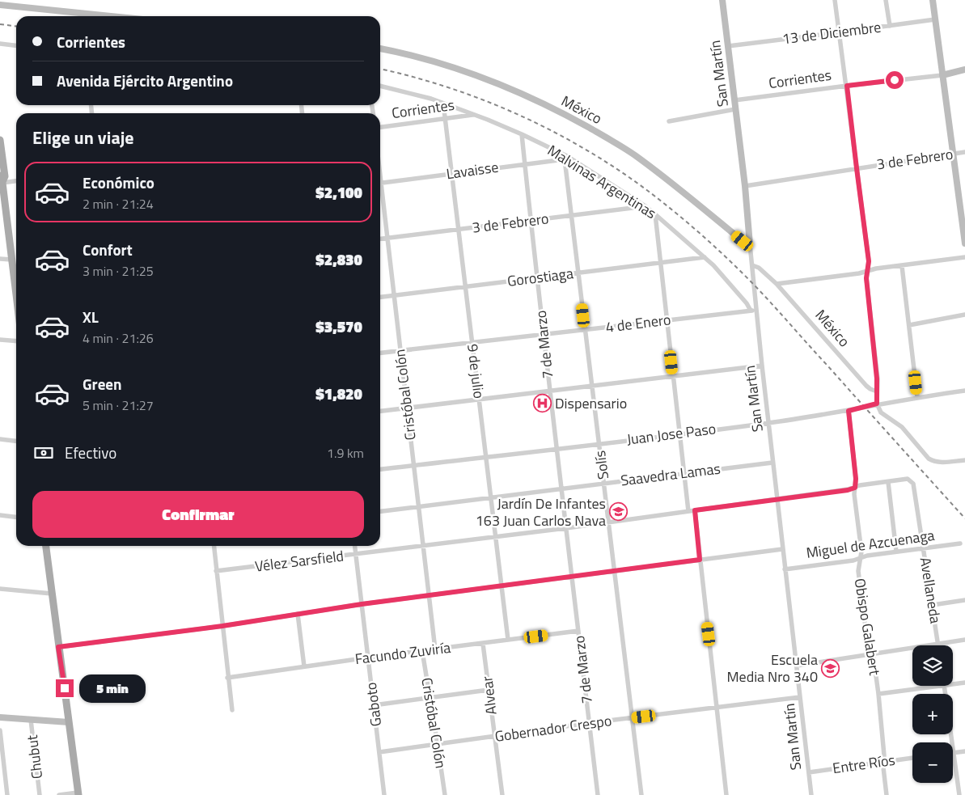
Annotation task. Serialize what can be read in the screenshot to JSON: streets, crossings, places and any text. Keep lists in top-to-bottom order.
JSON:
{
  "streets": {
    "street": [
      "13 de Diciembre",
      "San Martín",
      "Corrientes",
      "México",
      "3 de Febrero",
      "Lavaisse",
      "Malvinas Argentinas",
      "Gorostiaga",
      "4 de Enero",
      "7 de Marzo",
      "9 de julio",
      "Cristóbal Colón",
      "Juan Jose Paso",
      "Solís",
      "Saavedra Lamas",
      "Miguel de Azcuenaga",
      "Vélez Sarsfield",
      "Avellaneda",
      "Obispo Galabert",
      "Facundo Zuviría",
      "Alvear",
      "Gaboto",
      "Gobernador Crespo",
      "Chubut",
      "Entre Ríos"
    ]
  },
  "crossings": [
    ["13 de Diciembre", "San Martín"],
    ["San Martín", "Corrientes"],
    ["San Martín", "México"],
    ["San Martín", "3 de Febrero"],
    ["San Martín", "Malvinas Argentinas"],
    ["San Martín", "4 de Enero"],
    ["San Martín", "Juan Jose Paso"],
    ["San Martín", "Saavedra Lamas"],
    ["San Martín", "Miguel de Azcuenaga"],
    ["San Martín", "Vélez Sarsfield"],
    ["San Martín", "Gobernador Crespo"],
    ["San Martín", "Entre Ríos"],
    ["Corrientes", "Malvinas Argentinas"],
    ["Corrientes", "9 de julio"],
    ["3 de Febrero", "Malvinas Argentinas"],
    ["3 de Febrero", "7 de Marzo"],
    ["3 de Febrero", "9 de julio"],
    ["3 de Febrero", "Cristóbal Colón"],
    ["3 de Febrero", "Solís"],
    ["Lavaisse", "Malvinas Argentinas"],
    ["Lavaisse", "7 de Marzo"],
    ["Lavaisse", "9 de julio"],
    ["Lavaisse", "Solís"],
    ["Malvinas Argentinas", "Gorostiaga"],
    ["Malvinas Argentinas", "4 de Enero"],
    ["Malvinas Argentinas", "7 de Marzo"],
    ["Malvinas Argentinas", "9 de julio"],
    ["Malvinas Argentinas", "Solís"],
    ["Gorostiaga", "7 de Marzo"],
    ["Gorostiaga", "9 de julio"],
    ["Gorostiaga", "Cristóbal Colón"],
    ["Gorostiaga", "Solís"],
    ["4 de Enero", "7 de Marzo"],
    ["4 de Enero", "9 de julio"],
    ["4 de Enero", "Cristóbal Colón"],
    ["4 de Enero", "Solís"],
    ["7 de Marzo", "Juan Jose Paso"],
    ["7 de Marzo", "Saavedra Lamas"],
    ["7 de Marzo", "Vélez Sarsfield"],
    ["7 de Marzo", "Facundo Zuviría"],
    ["7 de Marzo", "Gobernador Crespo"],
    ["9 de julio", "Juan Jose Paso"],
    ["9 de julio", "Saavedra Lamas"],
    ["9 de julio", "Vélez Sarsfield"],
    ["9 de julio", "Facundo Zuviría"],
    ["Cristóbal Colón", "Juan Jose Paso"],
    ["Cristóbal Colón", "Saavedra Lamas"],
    ["Cristóbal Colón", "Vélez Sarsfield"],
    ["Cristóbal Colón", "Facundo Zuviría"],
    ["Cristóbal Colón", "Gobernador Crespo"],
    ["Juan Jose Paso", "Solís"],
    ["Juan Jose Paso", "Obispo Galabert"],
    ["Solís", "Saavedra Lamas"],
    ["Solís", "Vélez Sarsfield"],
    ["Solís", "Gobernador Crespo"],
    ["Miguel de Azcuenaga", "Avellaneda"],
    ["Miguel de Azcuenaga", "Obispo Galabert"],
    ["Vélez Sarsfield", "Avellaneda"],
    ["Vélez Sarsfield", "Obispo Galabert"],
    ["Vélez Sarsfield", "Gaboto"],
    ["Obispo Galabert", "Entre Ríos"],
    ["Facundo Zuviría", "Alvear"],
    ["Facundo Zuviría", "Gaboto"],
    ["Alvear", "Gobernador Crespo"],
    ["Gaboto", "Gobernador Crespo"]
  ],
  "places": {
    "hospital": ["Dispensario"],
    "school or university": ["Jardín De Infantes 163 Juan Carlos Nava", "Escuela Media Nro 340"]
  },
  "page": {
    "banner": ["Corrientes", "Avenida Ejército Argentino"],
    "heading": "Elige un viaje",
    "list": [
      {
        "name": "Económico",
        "note": "2 min · 21:24",
        "value": "$2,100"
      },
      {
        "name": "Confort",
        "note": "3 min · 21:25",
        "value": "$2,830"
      },
      {
        "name": "XL",
        "note": "4 min · 21:26",
        "value": "$3,570"
      },
      {
        "name": "Green",
        "note": "5 min · 21:27",
        "value": "$1,820"
      }
    ],
    "pay": ["Efectivo", "1.9 km"],
    "buttons": "Confirmar",
    "map_buttons": ["+", "−"],
    "bubble": "5 min"
  }
}
